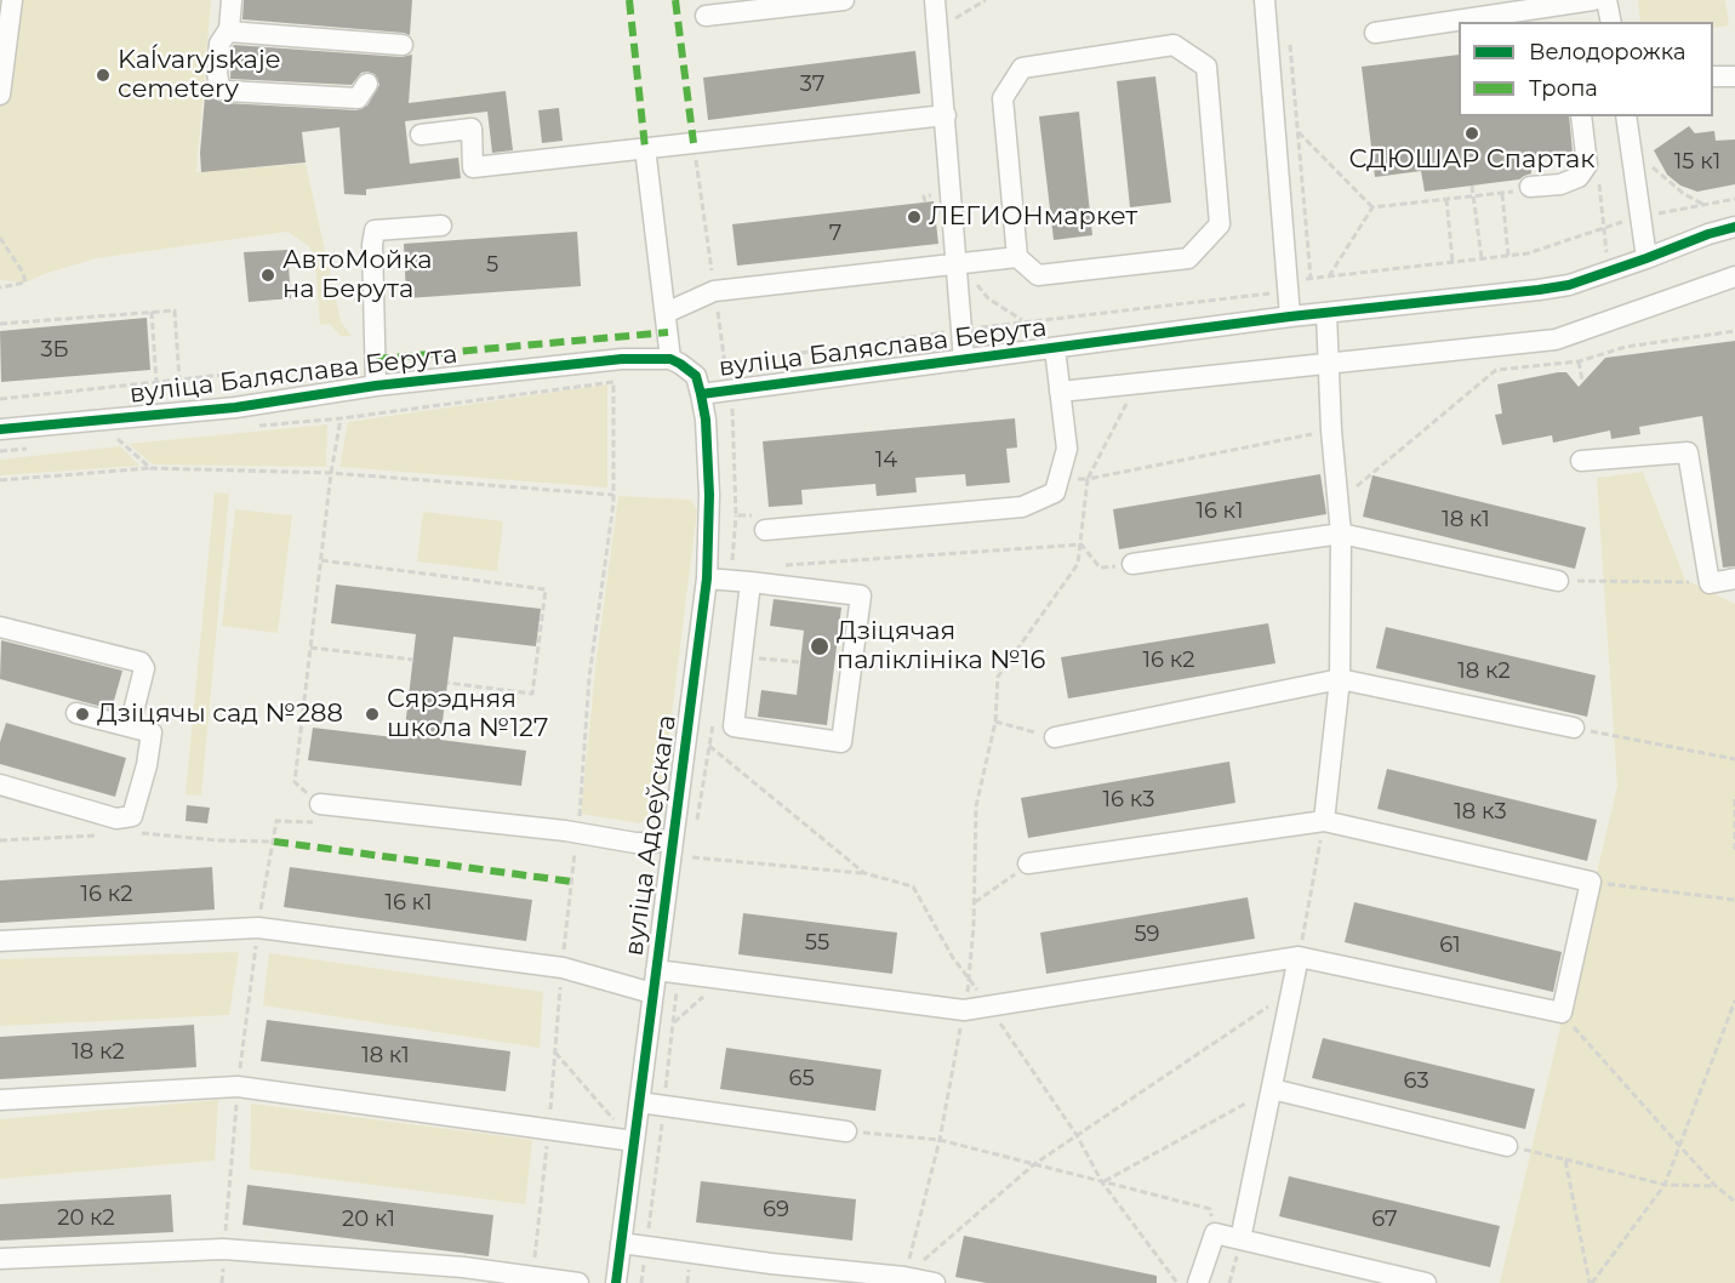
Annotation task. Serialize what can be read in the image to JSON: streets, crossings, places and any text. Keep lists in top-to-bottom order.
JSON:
{
  "streets": {
    "street": ["вуліца Баляслава Берута", "вуліца Адоеўскага"]
  },
  "crossings": [
    ["вуліца Баляслава Берута", "вуліца Адоеўскага"]
  ],
  "places": [
    "Kaĺvaryjskaje cemetery",
    "СДЮШАР Спартак",
    "ЛЕГИОНмаркет",
    "АвтоМойка на Берута",
    "Дзіцячая паліклініка №16",
    "Дзіцячы сад №288",
    "Сярэдняя школа №127"
  ],
  "house_numbers": [
    "37",
    "15 к1",
    "7",
    "5",
    "3Б",
    "14",
    "16 к1",
    "18 к1",
    "16 к2",
    "18 к2",
    "16 к3",
    "18 к3",
    "16 к2",
    "16 к1",
    "59",
    "55",
    "61",
    "18 к2",
    "18 к1",
    "65",
    "63",
    "69",
    "20 к2",
    "20 к1",
    "67"
  ],
  "legend": ["Велодорожка", "Тропа"]
}
